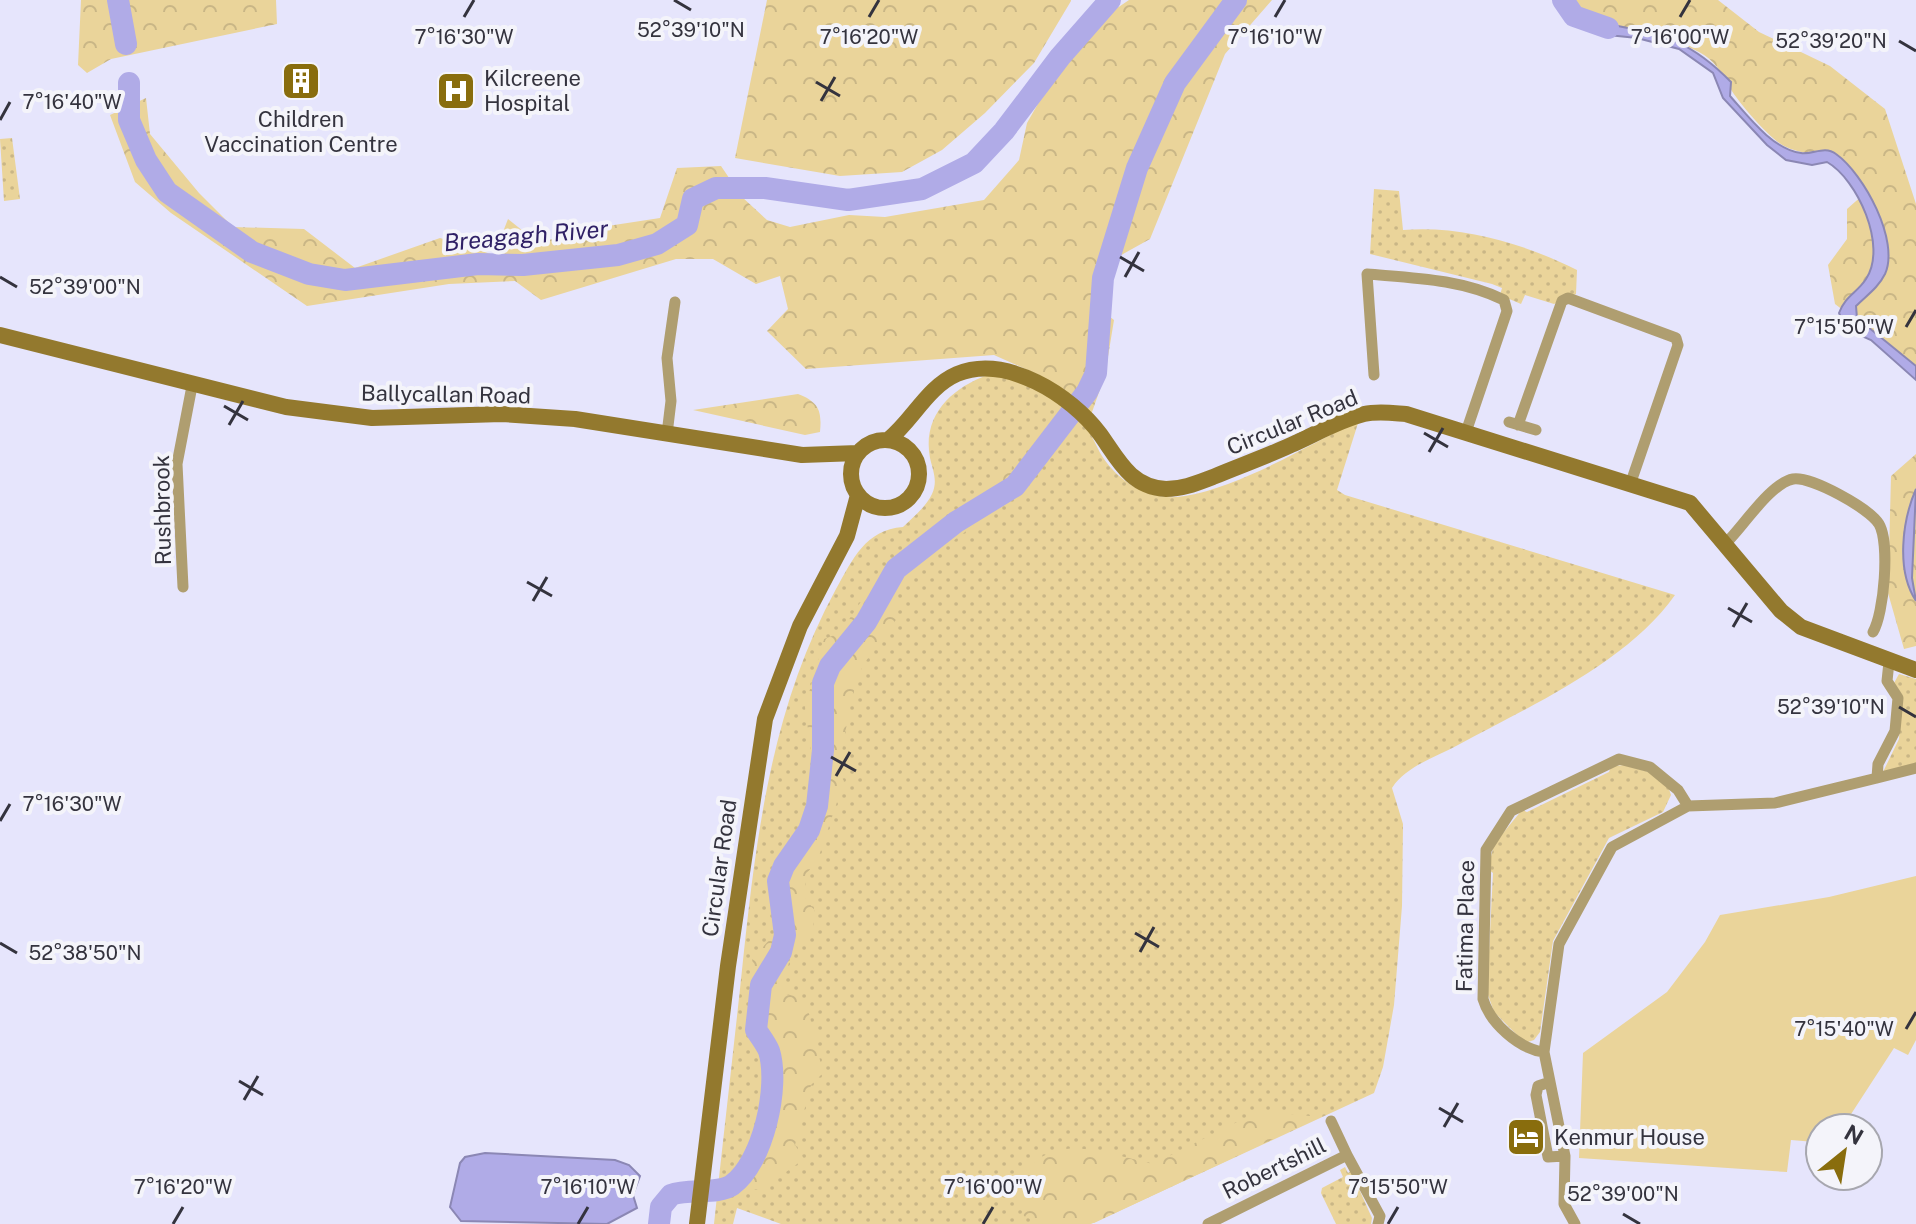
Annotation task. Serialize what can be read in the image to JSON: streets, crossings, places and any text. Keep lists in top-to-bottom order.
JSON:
{
  "streets": {
    "main road": ["Ballycallan Road", "Circular Road"],
    "street": ["Rushbrook", "Fatima Place", "Robertshill"]
  },
  "crossings": [
    ["Ballycallan Road", "Circular Road"],
    ["Ballycallan Road", "Rushbrook"]
  ],
  "water": ["Breagagh River"],
  "places": {
    "building": ["Children Vaccination Centre"],
    "hospital": ["Kilcreene Hospital"],
    "hotel": ["Kenmur House"]
  },
  "north": "top right",
  "coordinates": [
    "52°39'10\"N",
    "7°16'20\"W",
    "7°16'10\"W",
    "7°16'30\"W",
    "7°16'00\"W",
    "52°39'20\"N",
    "7°16'40\"W",
    "52°39'00\"N",
    "7°15'50\"W",
    "52°38'50\"N",
    "7°15'40\"W"
  ]
}
